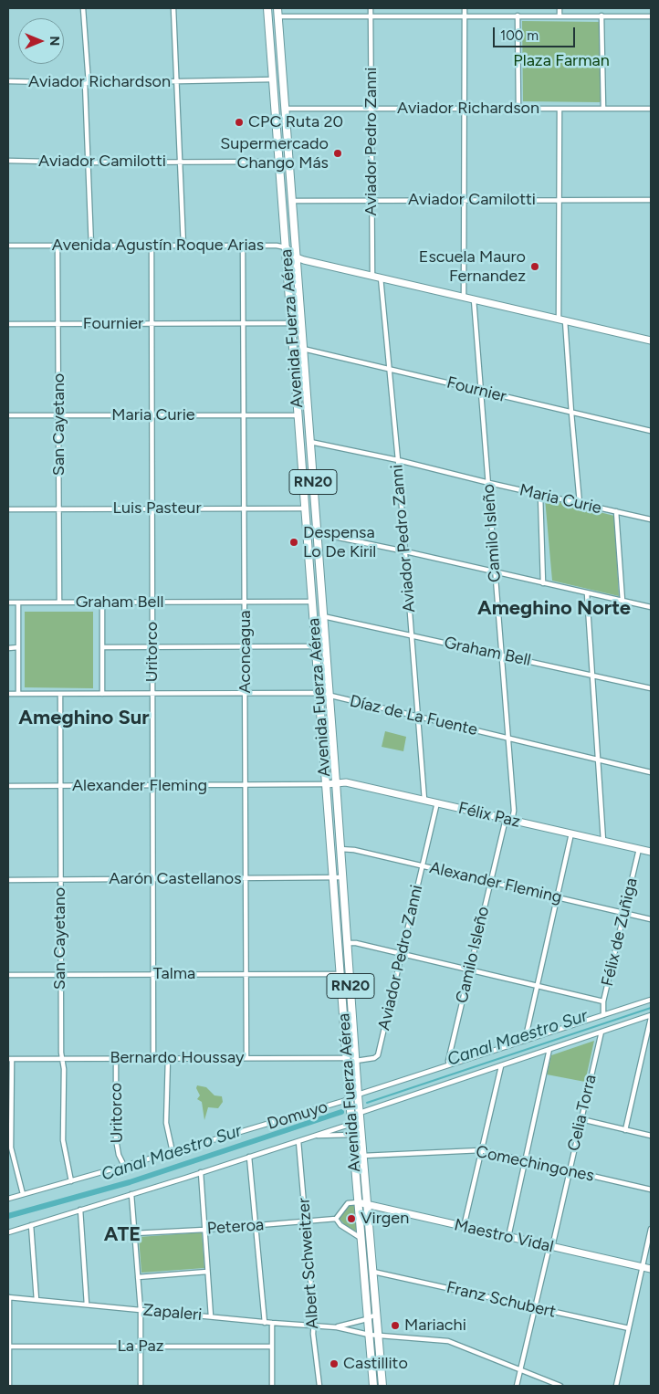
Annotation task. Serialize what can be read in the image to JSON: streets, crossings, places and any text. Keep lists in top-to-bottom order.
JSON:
{
  "streets": {
    "main road": [
      "Avenida Agustín Roque Arias",
      "Avenida Fuerza Aérea",
      "RN20",
      "Félix Paz",
      "Maestro Vidal"
    ],
    "street": [
      "Aviador Richardson",
      "Aviador Pedro Zanni",
      "Aviador Camilotti",
      "Fournier",
      "Maria Curie",
      "San Cayetano",
      "Luis Pasteur",
      "Camilo Isleño",
      "Graham Bell",
      "Uritorco",
      "Aconcagua",
      "Díaz de La Fuente",
      "Alexander Fleming",
      "Aarón Castellanos",
      "Félix de Zuñiga",
      "Talma",
      "Bernardo Houssay",
      "Celia Torra",
      "Domuyo",
      "Comechingones",
      "Peteroa",
      "Albert Schweitzer",
      "Franz Schubert",
      "Zapaleri",
      "La Paz"
    ]
  },
  "crossings": [
    ["Aviador Richardson", "Aviador Pedro Zanni"],
    ["Aviador Richardson", "Avenida Fuerza Aérea"],
    ["Aviador Pedro Zanni", "Aviador Camilotti"],
    ["Aviador Pedro Zanni", "Avenida Agustín Roque Arias"],
    ["Aviador Pedro Zanni", "Fournier"],
    ["Aviador Pedro Zanni", "Avenida Fuerza Aérea"],
    ["Aviador Pedro Zanni", "Maria Curie"],
    ["Aviador Pedro Zanni", "Graham Bell"],
    ["Aviador Pedro Zanni", "Díaz de La Fuente"],
    ["Aviador Pedro Zanni", "Alexander Fleming"],
    ["Aviador Pedro Zanni", "Félix Paz"],
    ["Aviador Camilotti", "Avenida Fuerza Aérea"],
    ["Avenida Agustín Roque Arias", "Avenida Fuerza Aérea"],
    ["Avenida Agustín Roque Arias", "San Cayetano"],
    ["Avenida Agustín Roque Arias", "Camilo Isleño"],
    ["Avenida Agustín Roque Arias", "Uritorco"],
    ["Avenida Agustín Roque Arias", "Aconcagua"],
    ["Fournier", "Avenida Fuerza Aérea"],
    ["Fournier", "San Cayetano"],
    ["Fournier", "Camilo Isleño"],
    ["Fournier", "Uritorco"],
    ["Fournier", "Aconcagua"],
    ["Avenida Fuerza Aérea", "Maria Curie"],
    ["Avenida Fuerza Aérea", "Luis Pasteur"],
    ["Avenida Fuerza Aérea", "Graham Bell"],
    ["Avenida Fuerza Aérea", "Díaz de La Fuente"],
    ["Avenida Fuerza Aérea", "Alexander Fleming"],
    ["Avenida Fuerza Aérea", "Félix Paz"],
    ["Avenida Fuerza Aérea", "Aarón Castellanos"],
    ["Avenida Fuerza Aérea", "Talma"],
    ["Avenida Fuerza Aérea", "Bernardo Houssay"],
    ["Avenida Fuerza Aérea", "Domuyo"],
    ["Avenida Fuerza Aérea", "Comechingones"],
    ["Avenida Fuerza Aérea", "Maestro Vidal"],
    ["Avenida Fuerza Aérea", "Franz Schubert"],
    ["Avenida Fuerza Aérea", "Zapaleri"],
    ["Maria Curie", "San Cayetano"],
    ["Maria Curie", "Camilo Isleño"],
    ["Maria Curie", "Uritorco"],
    ["Maria Curie", "Aconcagua"],
    ["San Cayetano", "Luis Pasteur"],
    ["San Cayetano", "Graham Bell"],
    ["San Cayetano", "Díaz de La Fuente"],
    ["San Cayetano", "Alexander Fleming"],
    ["San Cayetano", "Aarón Castellanos"],
    ["San Cayetano", "Talma"],
    ["San Cayetano", "Bernardo Houssay"],
    ["San Cayetano", "Domuyo"],
    ["Luis Pasteur", "Uritorco"],
    ["Luis Pasteur", "Aconcagua"],
    ["Camilo Isleño", "Graham Bell"],
    ["Camilo Isleño", "Díaz de La Fuente"],
    ["Camilo Isleño", "Alexander Fleming"],
    ["Camilo Isleño", "Félix Paz"],
    ["Graham Bell", "Uritorco"],
    ["Graham Bell", "Aconcagua"],
    ["Uritorco", "Díaz de La Fuente"],
    ["Uritorco", "Alexander Fleming"],
    ["Uritorco", "Aarón Castellanos"],
    ["Uritorco", "Talma"],
    ["Uritorco", "Bernardo Houssay"],
    ["Uritorco", "Domuyo"],
    ["Aconcagua", "Díaz de La Fuente"],
    ["Aconcagua", "Alexander Fleming"],
    ["Aconcagua", "Aarón Castellanos"],
    ["Aconcagua", "Talma"],
    ["Aconcagua", "Bernardo Houssay"],
    ["Alexander Fleming", "Félix Paz"],
    ["Alexander Fleming", "Félix de Zuñiga"],
    ["Félix Paz", "Félix de Zuñiga"],
    ["Celia Torra", "Comechingones"],
    ["Celia Torra", "Maestro Vidal"],
    ["Celia Torra", "Franz Schubert"],
    ["Celia Torra", "Zapaleri"],
    ["Domuyo", "Albert Schweitzer"],
    ["Peteroa", "Albert Schweitzer"],
    ["Albert Schweitzer", "Zapaleri"]
  ],
  "districts": ["Ameghino Norte", "Ameghino Sur", "ATE"],
  "water": ["Canal Maestro Sur"],
  "parks": ["Plaza Farman"],
  "places": [
    "CPC Ruta 20",
    "Supermercado Chango Más",
    "Escuela Mauro Fernandez",
    "Despensa Lo De Kiril",
    "Virgen",
    "Mariachi",
    "Castillito"
  ],
  "scale_bar": "100 m",
  "north": "right"
}
